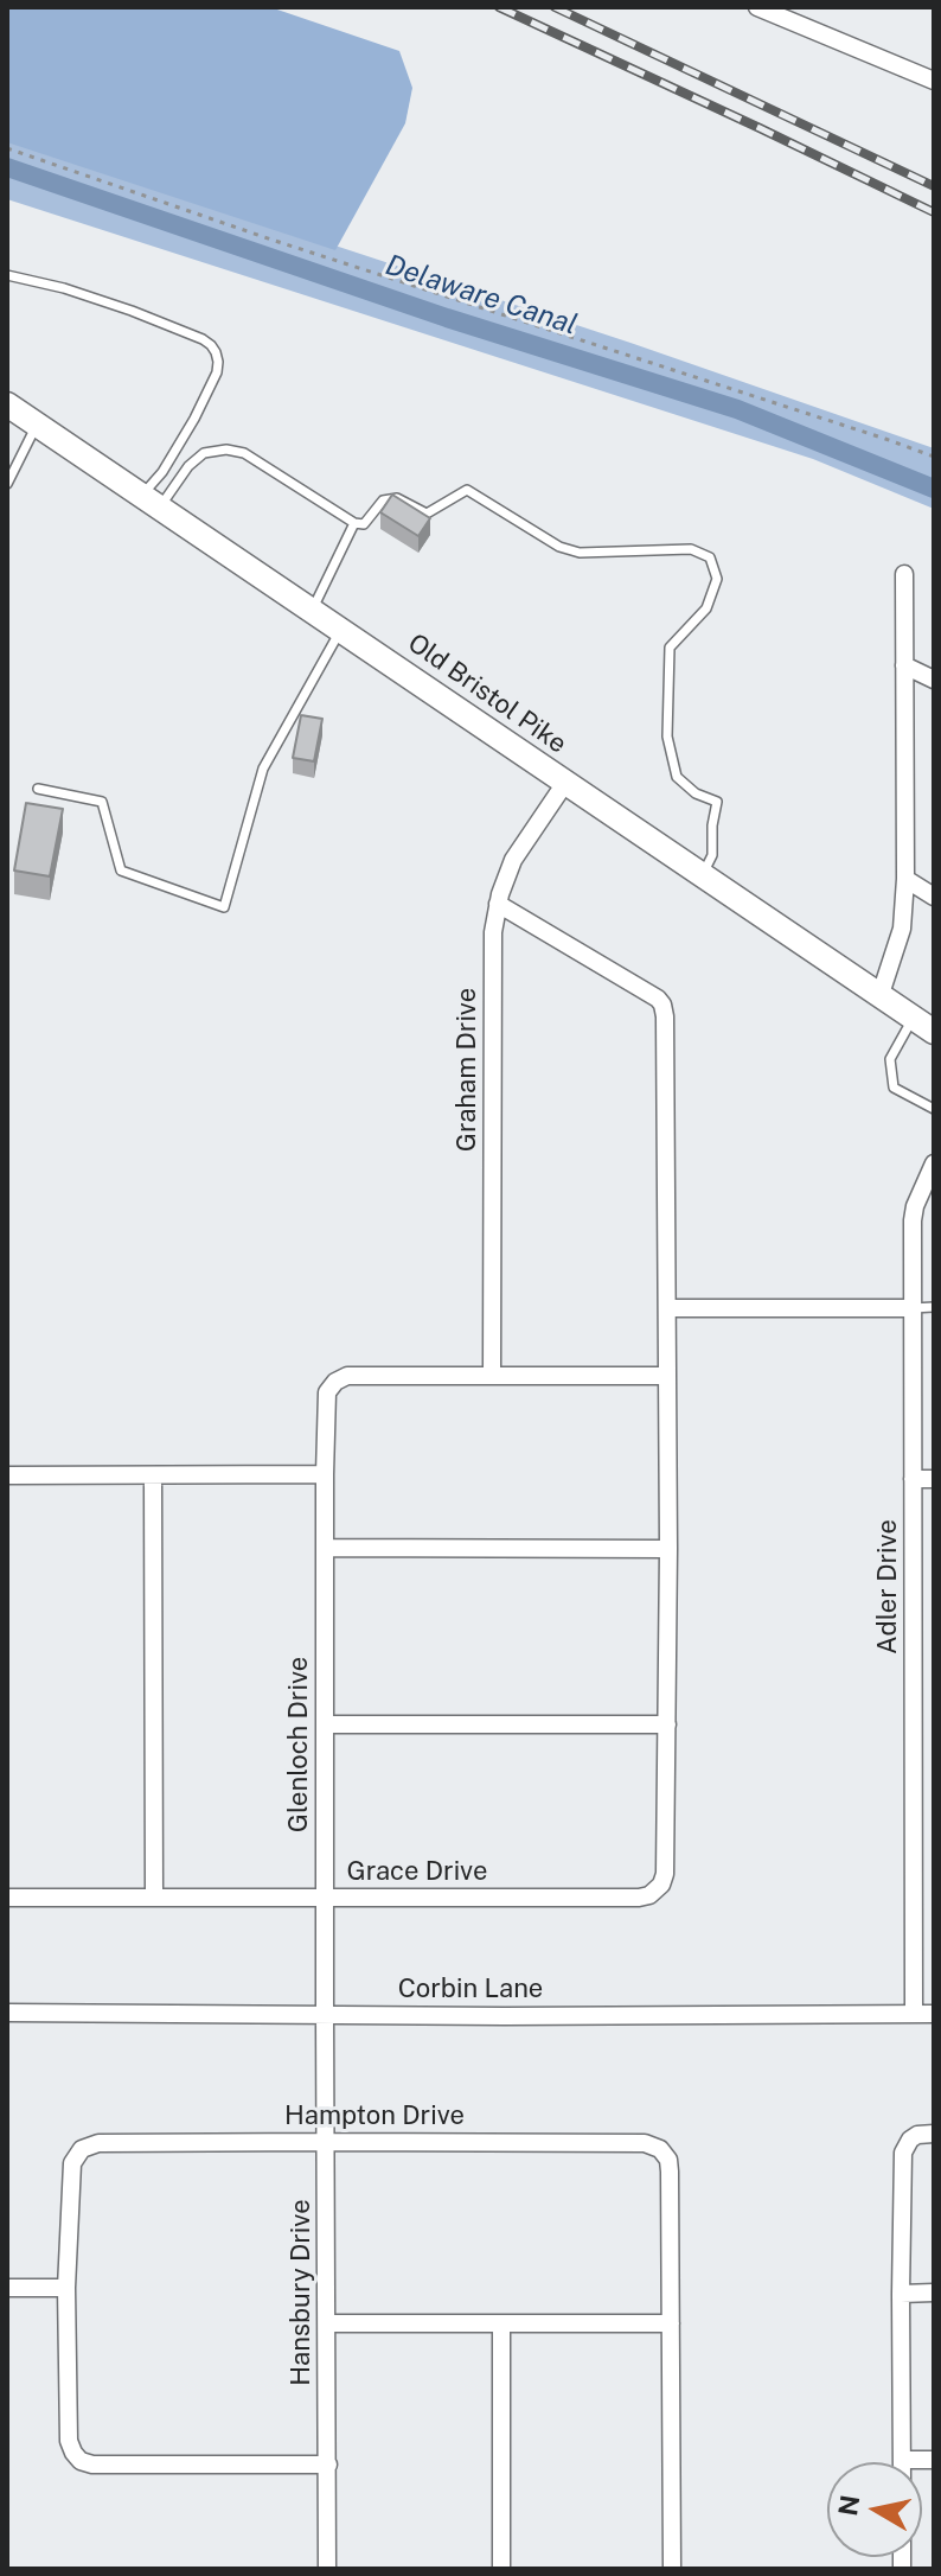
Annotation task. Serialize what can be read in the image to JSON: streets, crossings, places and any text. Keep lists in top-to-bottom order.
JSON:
{
  "streets": {
    "main road": ["Old Bristol Pike"],
    "street": [
      "Graham Drive",
      "Adler Drive",
      "Glenloch Drive",
      "Grace Drive",
      "Corbin Lane",
      "Hampton Drive",
      "Hansbury Drive"
    ]
  },
  "crossings": [
    ["Old Bristol Pike", "Graham Drive"],
    ["Graham Drive", "Glenloch Drive"],
    ["Adler Drive", "Corbin Lane"],
    ["Glenloch Drive", "Grace Drive"],
    ["Glenloch Drive", "Corbin Lane"],
    ["Glenloch Drive", "Hansbury Drive"],
    ["Corbin Lane", "Hansbury Drive"],
    ["Hampton Drive", "Hansbury Drive"]
  ],
  "water": ["Delaware Canal"],
  "north": "left"
}
